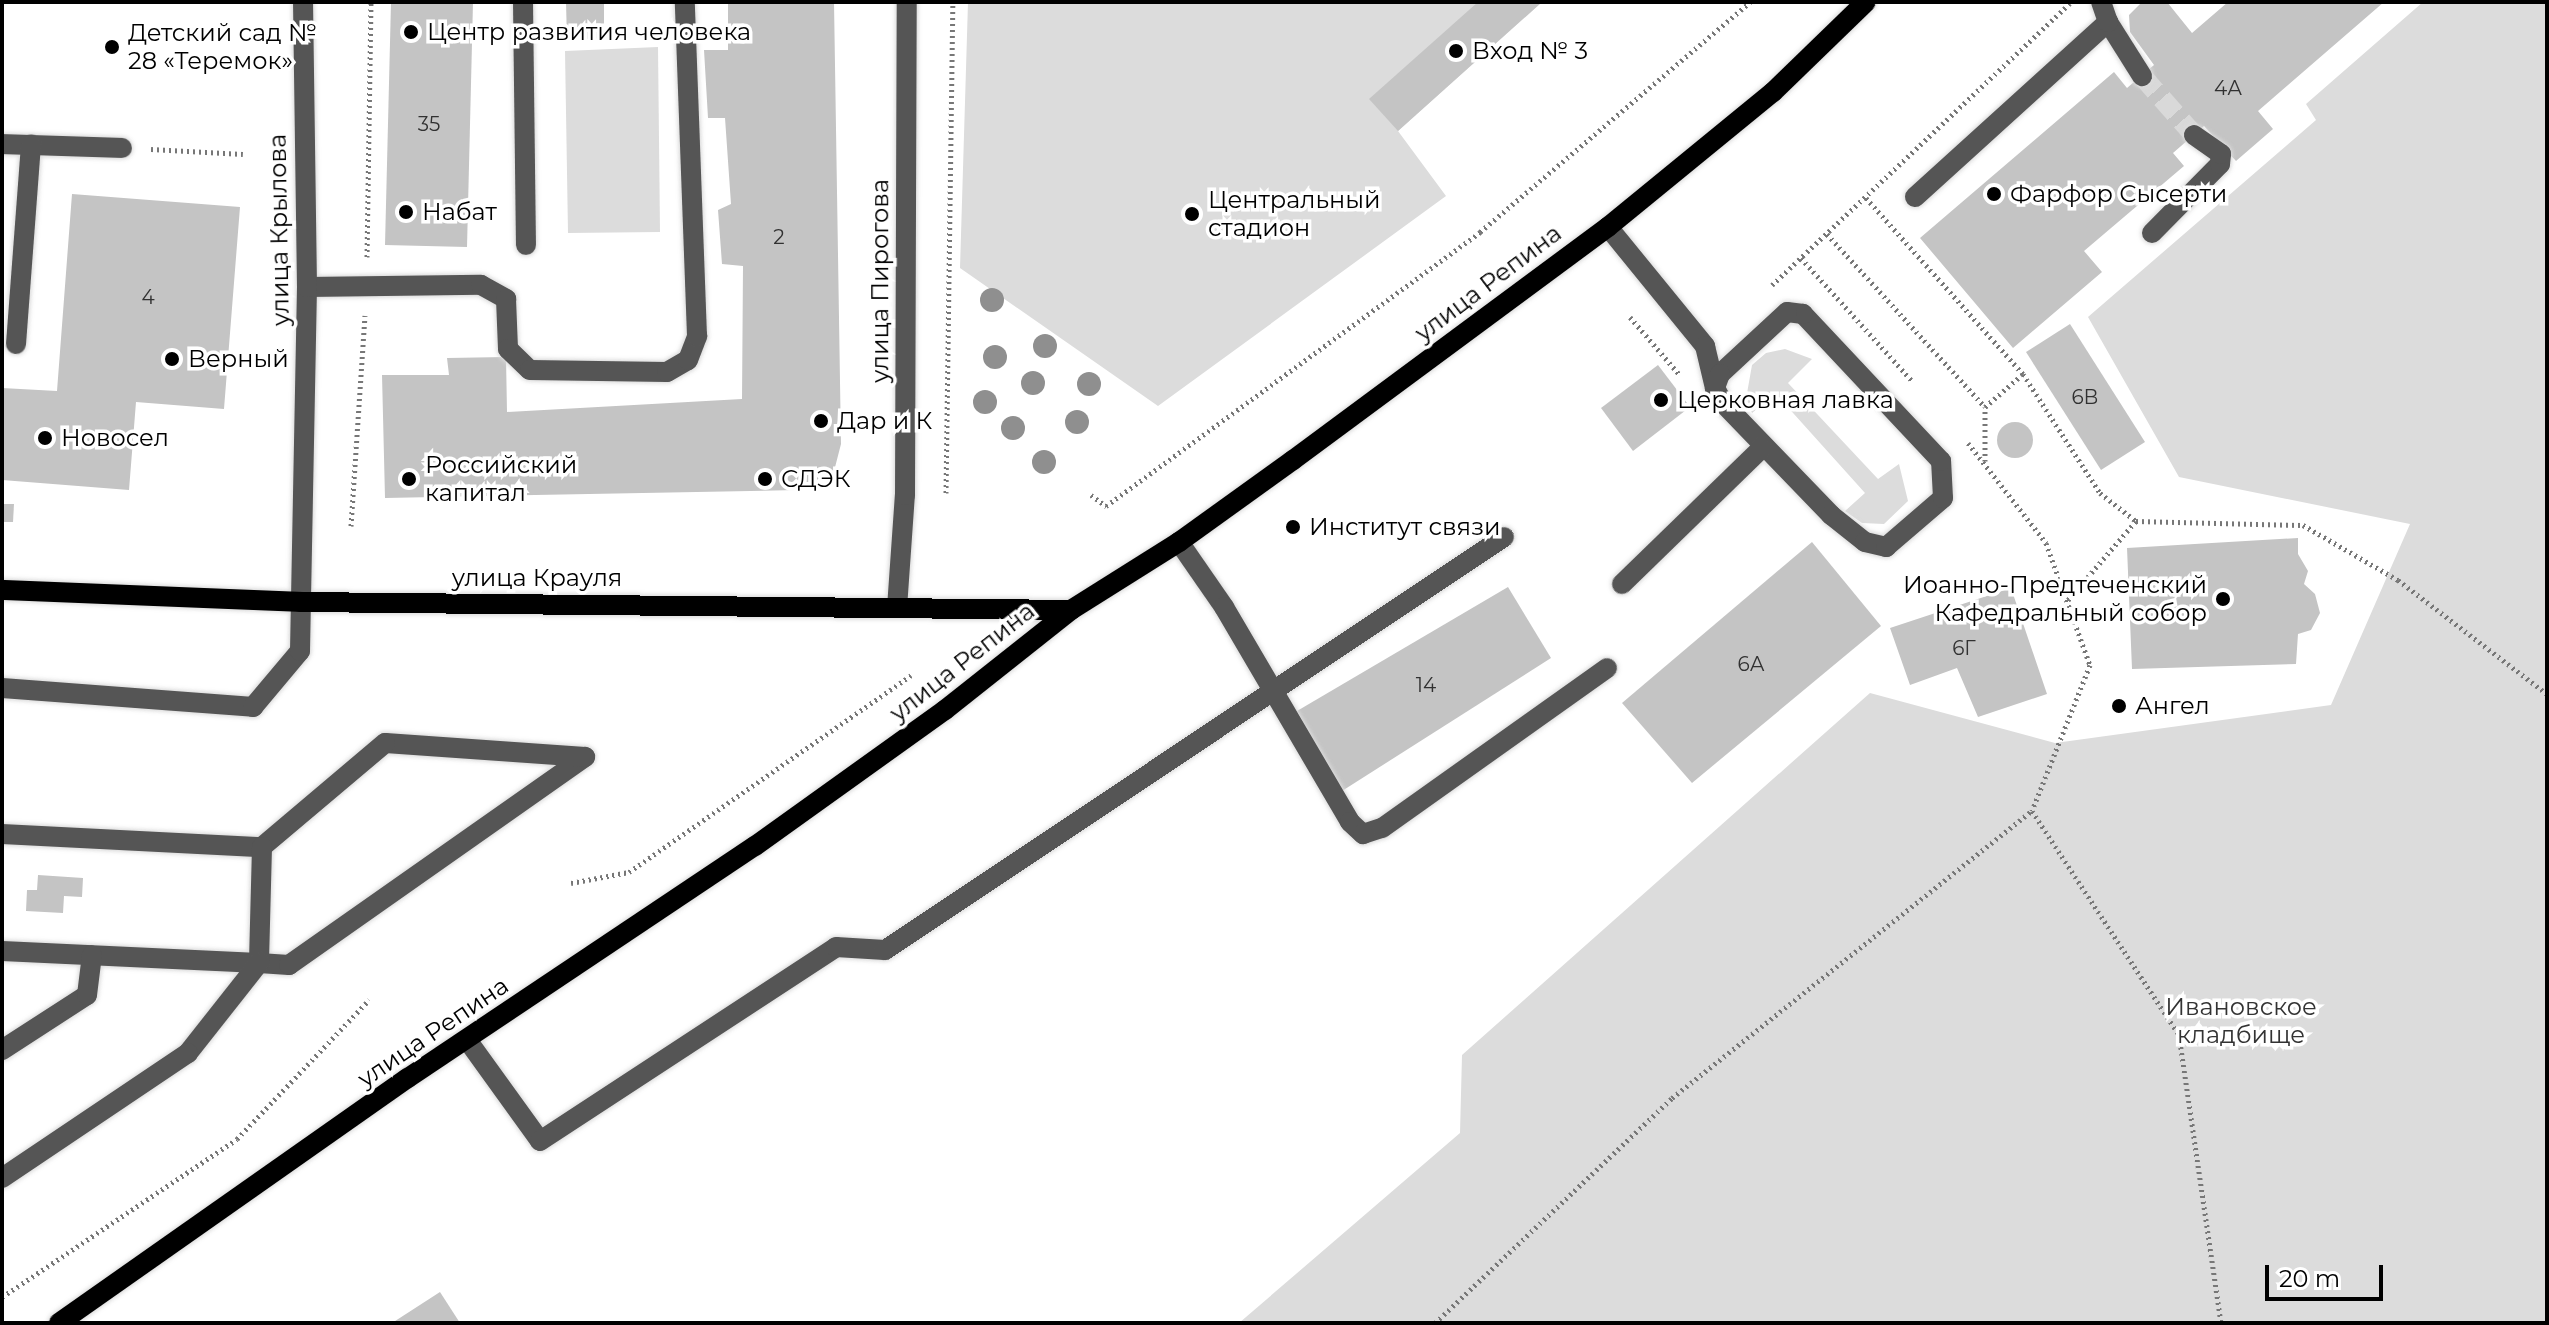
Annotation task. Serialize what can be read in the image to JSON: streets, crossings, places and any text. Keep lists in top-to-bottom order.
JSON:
{
  "streets": {
    "main road": ["улица Репина", "улица Крауля"],
    "street": ["улица Крылова", "улица Пирогова"]
  },
  "crossings": [
    ["улица Крылова", "улица Крауля"],
    ["улица Пирогова", "улица Крауля"],
    ["улица Репина", "улица Крауля"]
  ],
  "parks": ["Ивановское кладбище"],
  "places": [
    "Центр развития человека",
    "Детский сад № 28 «Теремок»",
    "Вход № 3",
    "Фарфор Сысерти",
    "Набат",
    "Центральный стадион",
    "Верный",
    "Церковная лавка",
    "Дар и К",
    "Новосел",
    "Российский капитал",
    "СДЭК",
    "Институт связи",
    "Иоанно-Предтеченский Кафедральный собор",
    "Ангел"
  ],
  "house_numbers": [
    "4А",
    "35",
    "2",
    "4",
    "6В",
    "6Г",
    "6А",
    "14"
  ],
  "scale_bar": "20 m"
}
